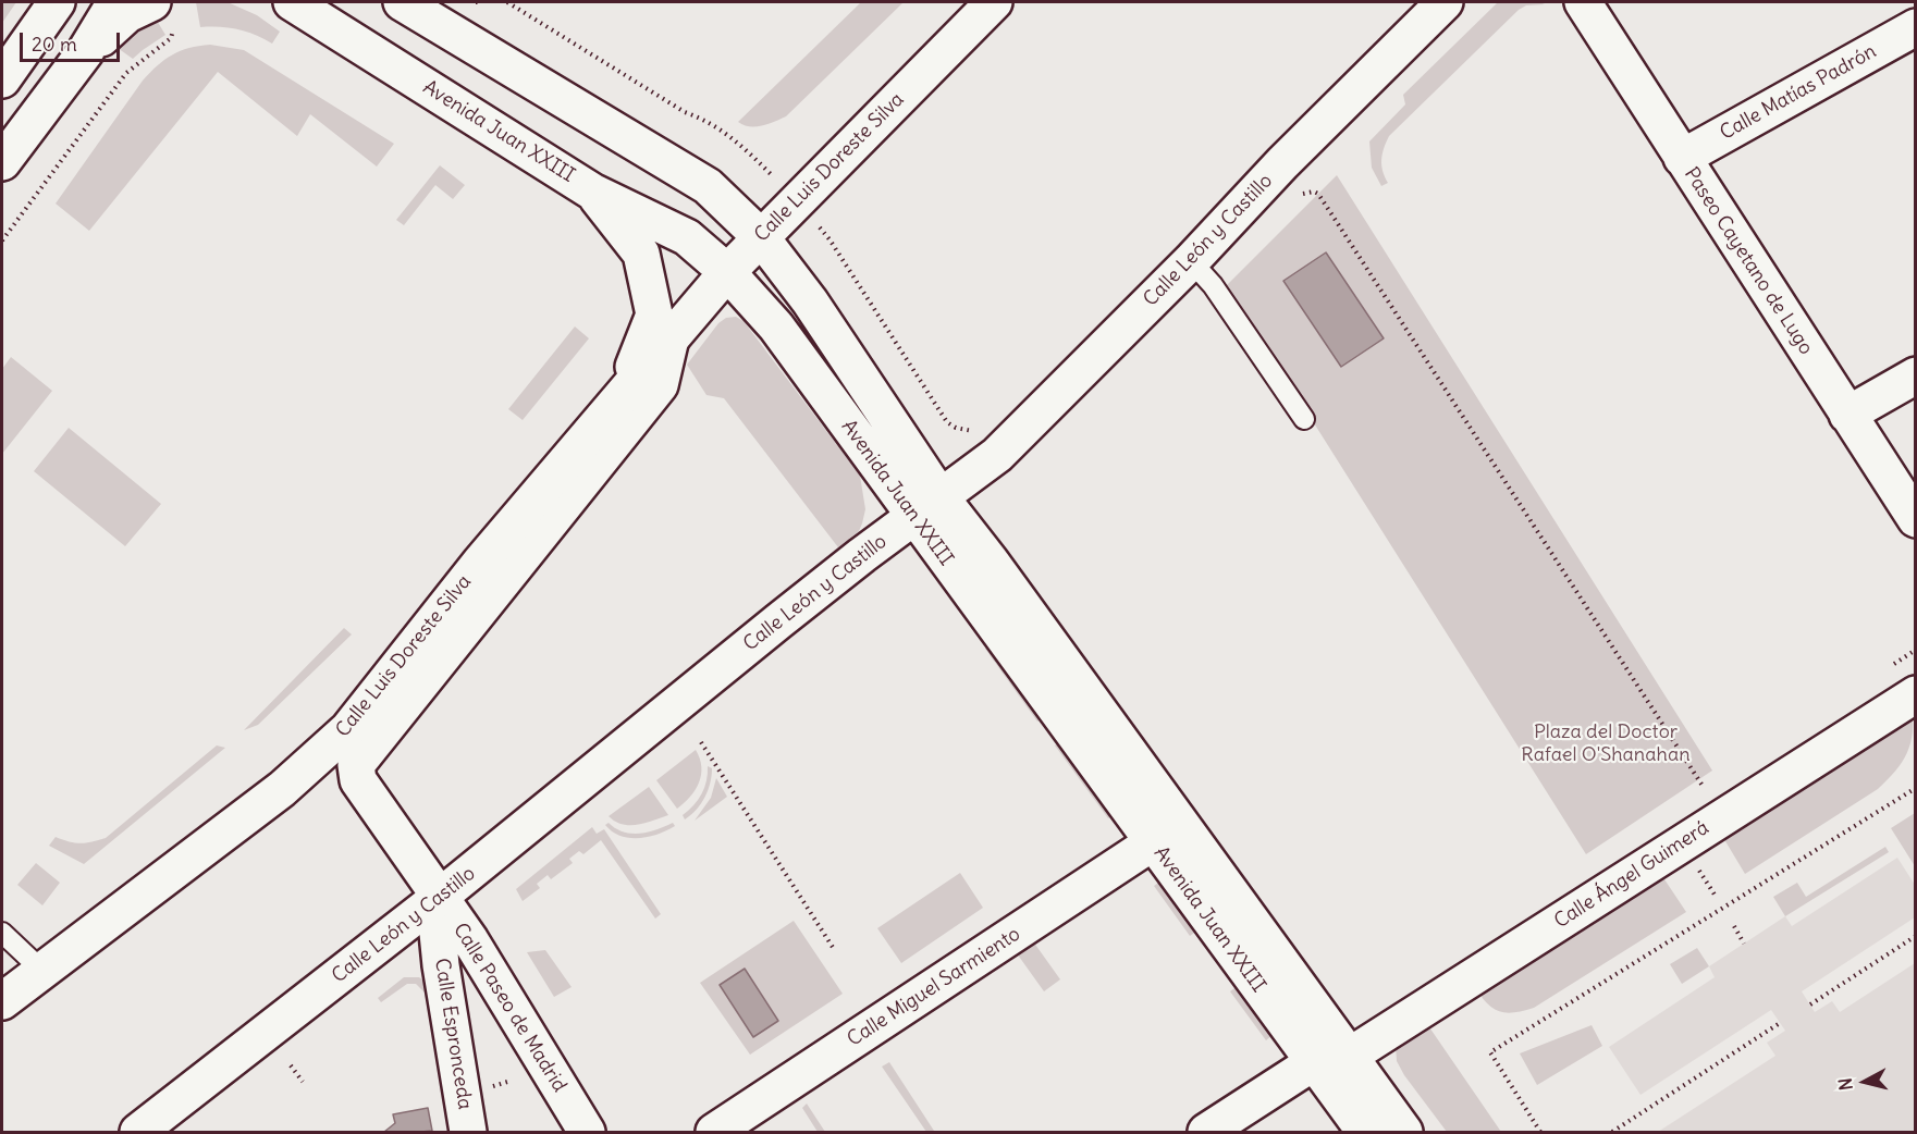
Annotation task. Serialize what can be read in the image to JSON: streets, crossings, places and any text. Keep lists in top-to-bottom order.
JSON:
{
  "streets": {
    "main road": [
      "Calle Matías Padrón",
      "Avenida Juan XXIII",
      "Calle Luis Doreste Silva",
      "Calle León y Castillo",
      "Paseo Cayetano de Lugo",
      "Calle Ángel Guimerá",
      "Calle Miguel Sarmiento",
      "Calle Paseo de Madrid",
      "Calle Espronceda"
    ]
  },
  "crossings": [
    ["Calle Matías Padrón", "Paseo Cayetano de Lugo"],
    ["Avenida Juan XXIII", "Calle Luis Doreste Silva"],
    ["Avenida Juan XXIII", "Calle León y Castillo"],
    ["Avenida Juan XXIII", "Calle Ángel Guimerá"],
    ["Avenida Juan XXIII", "Calle Miguel Sarmiento"],
    ["Calle Luis Doreste Silva", "Calle Paseo de Madrid"],
    ["Calle León y Castillo", "Calle Paseo de Madrid"],
    ["Calle León y Castillo", "Calle Espronceda"],
    ["Calle Paseo de Madrid", "Calle Espronceda"]
  ],
  "parks": ["Plaza del Doctor Rafael O'Shanahan"],
  "scale_bar": "20 m",
  "north": "left"
}
